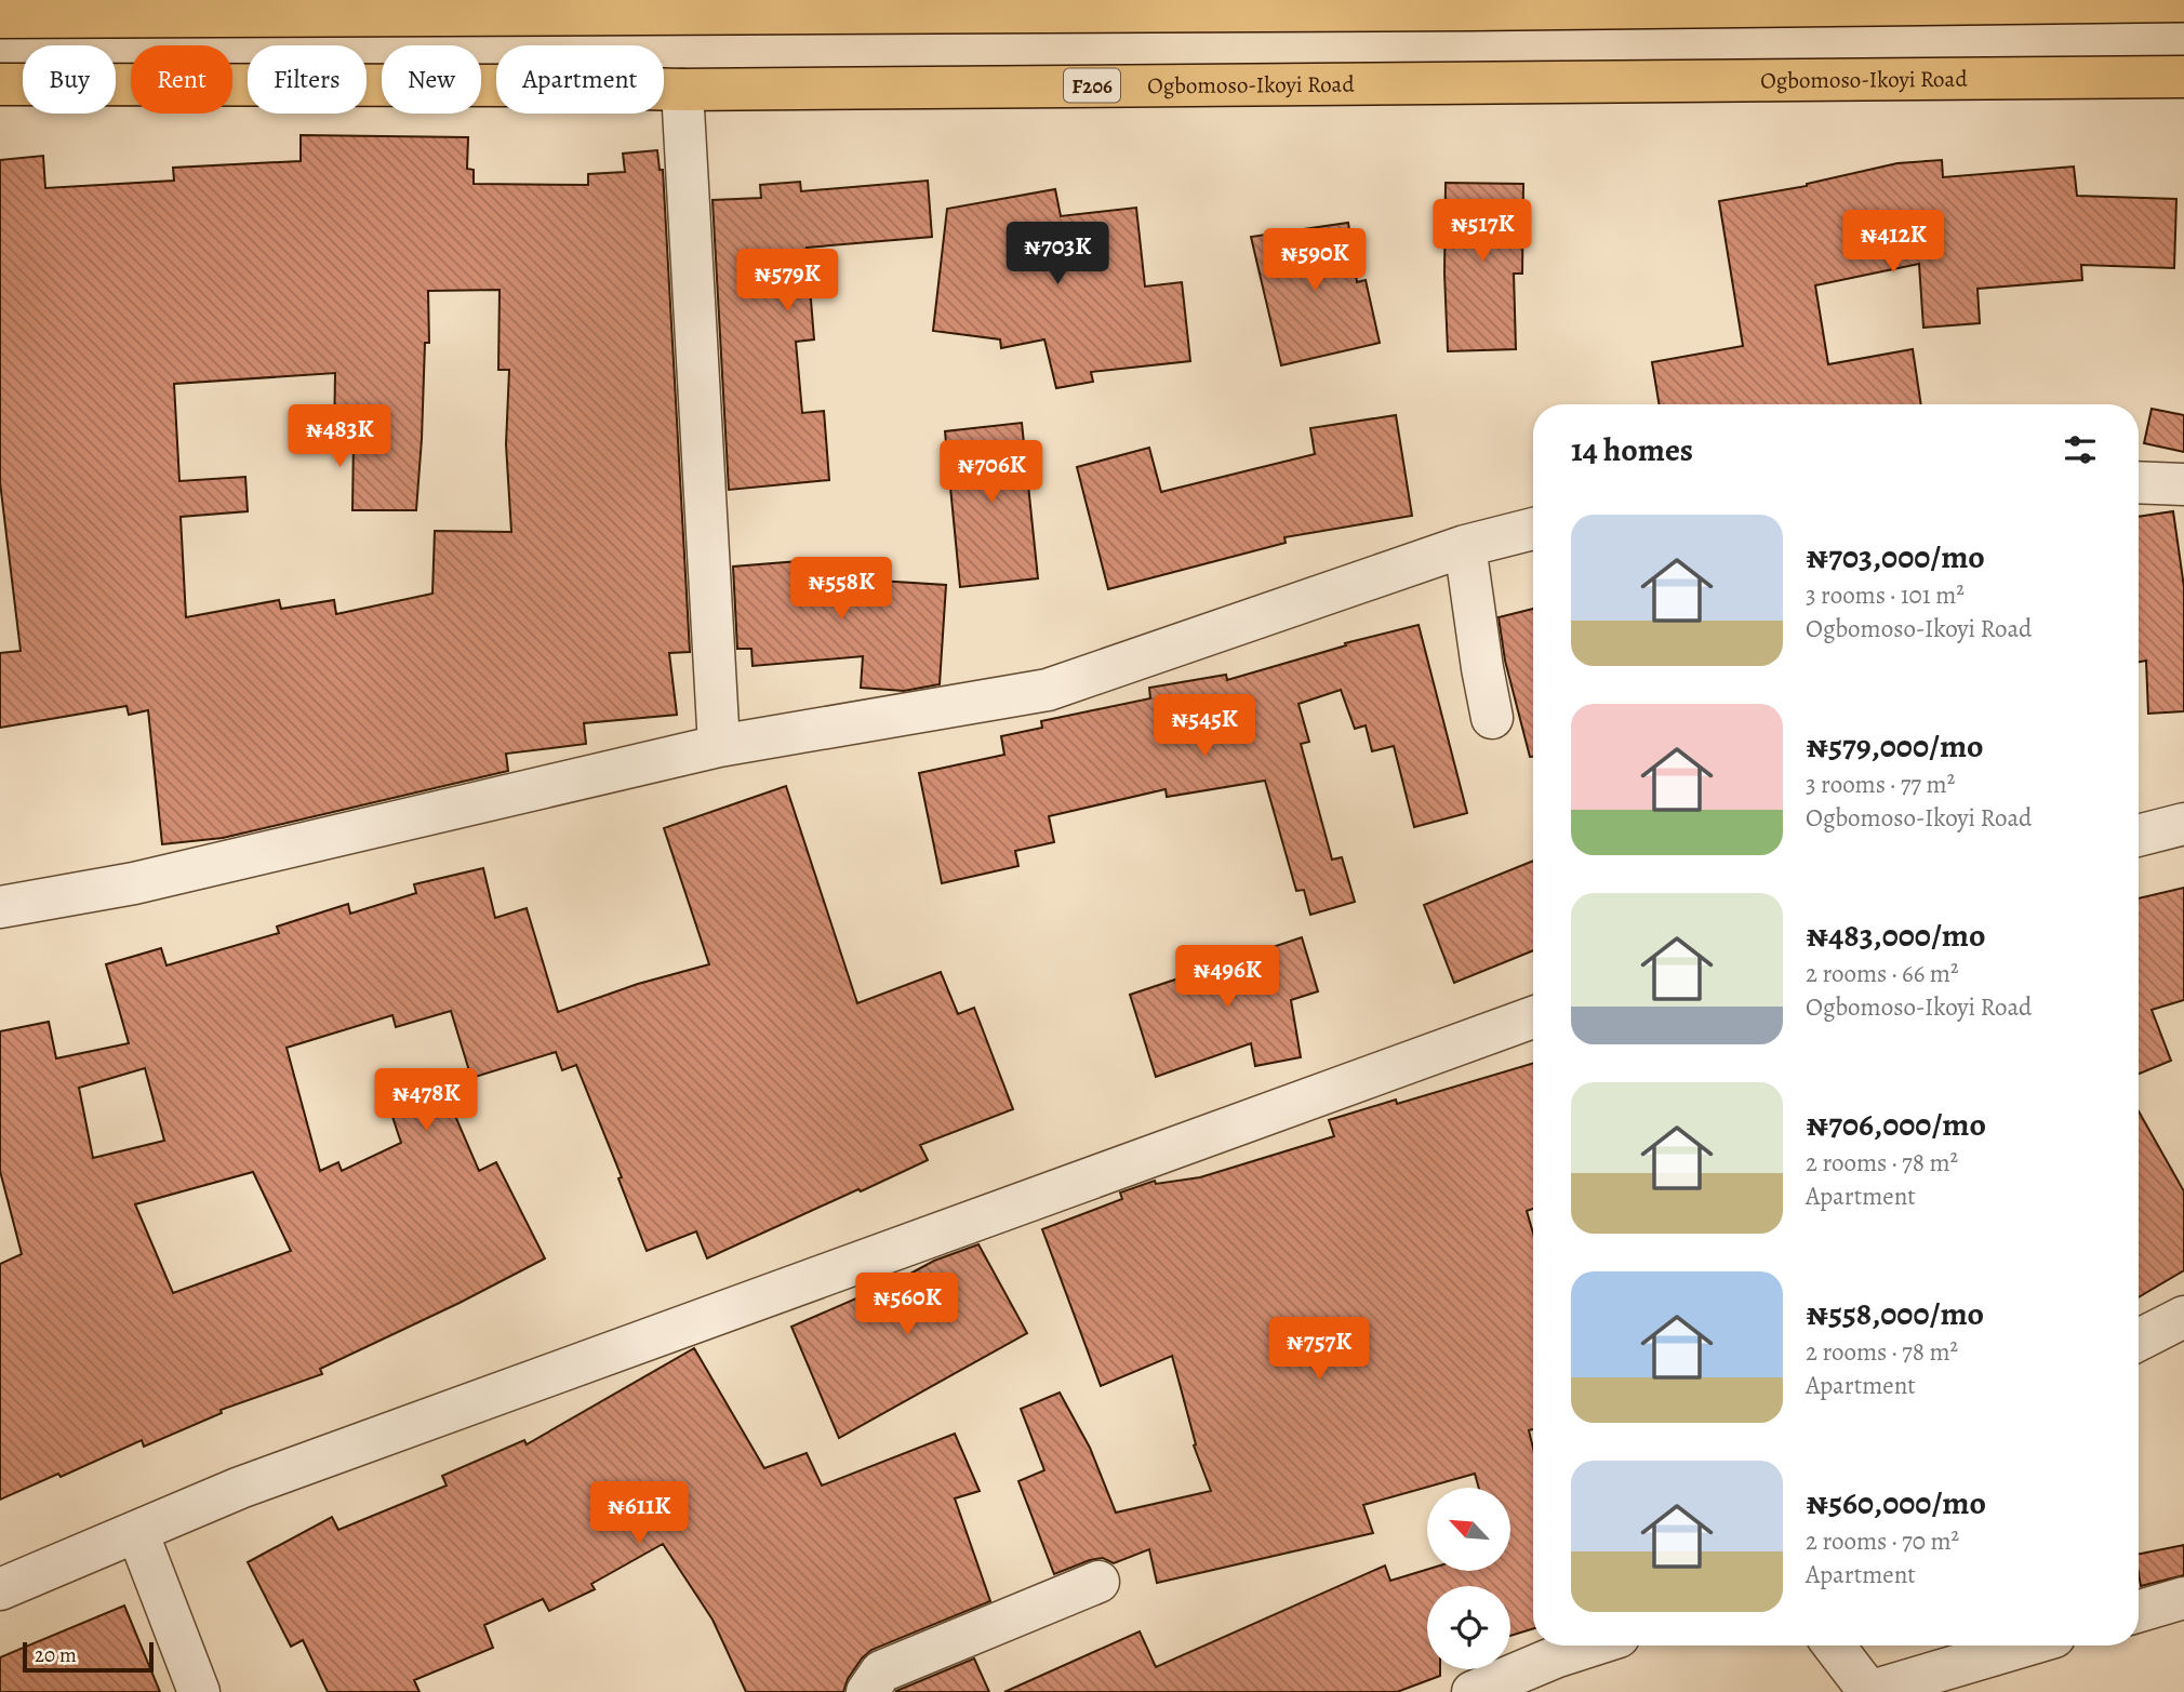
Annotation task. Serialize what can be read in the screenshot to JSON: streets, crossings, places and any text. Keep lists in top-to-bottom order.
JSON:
{
  "streets": {
    "main road": ["Ogbomoso-Ikoyi Road", "F206"]
  },
  "scale_bar": "20 m",
  "north": "top left",
  "page": {
    "chip": [
      "Buy",
      "Rent",
      "Filters",
      "New",
      "Apartment"
    ],
    "price": [
      "₦517K",
      "₦412K",
      "₦703K",
      "₦590K",
      "₦579K",
      "₦483K",
      "₦706K",
      "₦558K",
      "₦545K",
      "₦496K",
      "₦478K",
      "₦560K",
      "₦757K",
      "₦611K"
    ],
    "heading": "14 homes",
    "list": [
      {
        "name": "₦703,000/mo",
        "note": "3 rooms · 101 m² · Ogbomoso-Ikoyi Road"
      },
      {
        "name": "₦579,000/mo",
        "note": "3 rooms · 77 m² · Ogbomoso-Ikoyi Road"
      },
      {
        "name": "₦483,000/mo",
        "note": "2 rooms · 66 m² · Ogbomoso-Ikoyi Road"
      },
      {
        "name": "₦706,000/mo",
        "note": "2 rooms · 78 m² · Apartment"
      },
      {
        "name": "₦558,000/mo",
        "note": "2 rooms · 78 m² · Apartment"
      },
      {
        "name": "₦560,000/mo",
        "note": "2 rooms · 70 m² · Apartment"
      }
    ],
    "scale": "20 m"
  }
}
